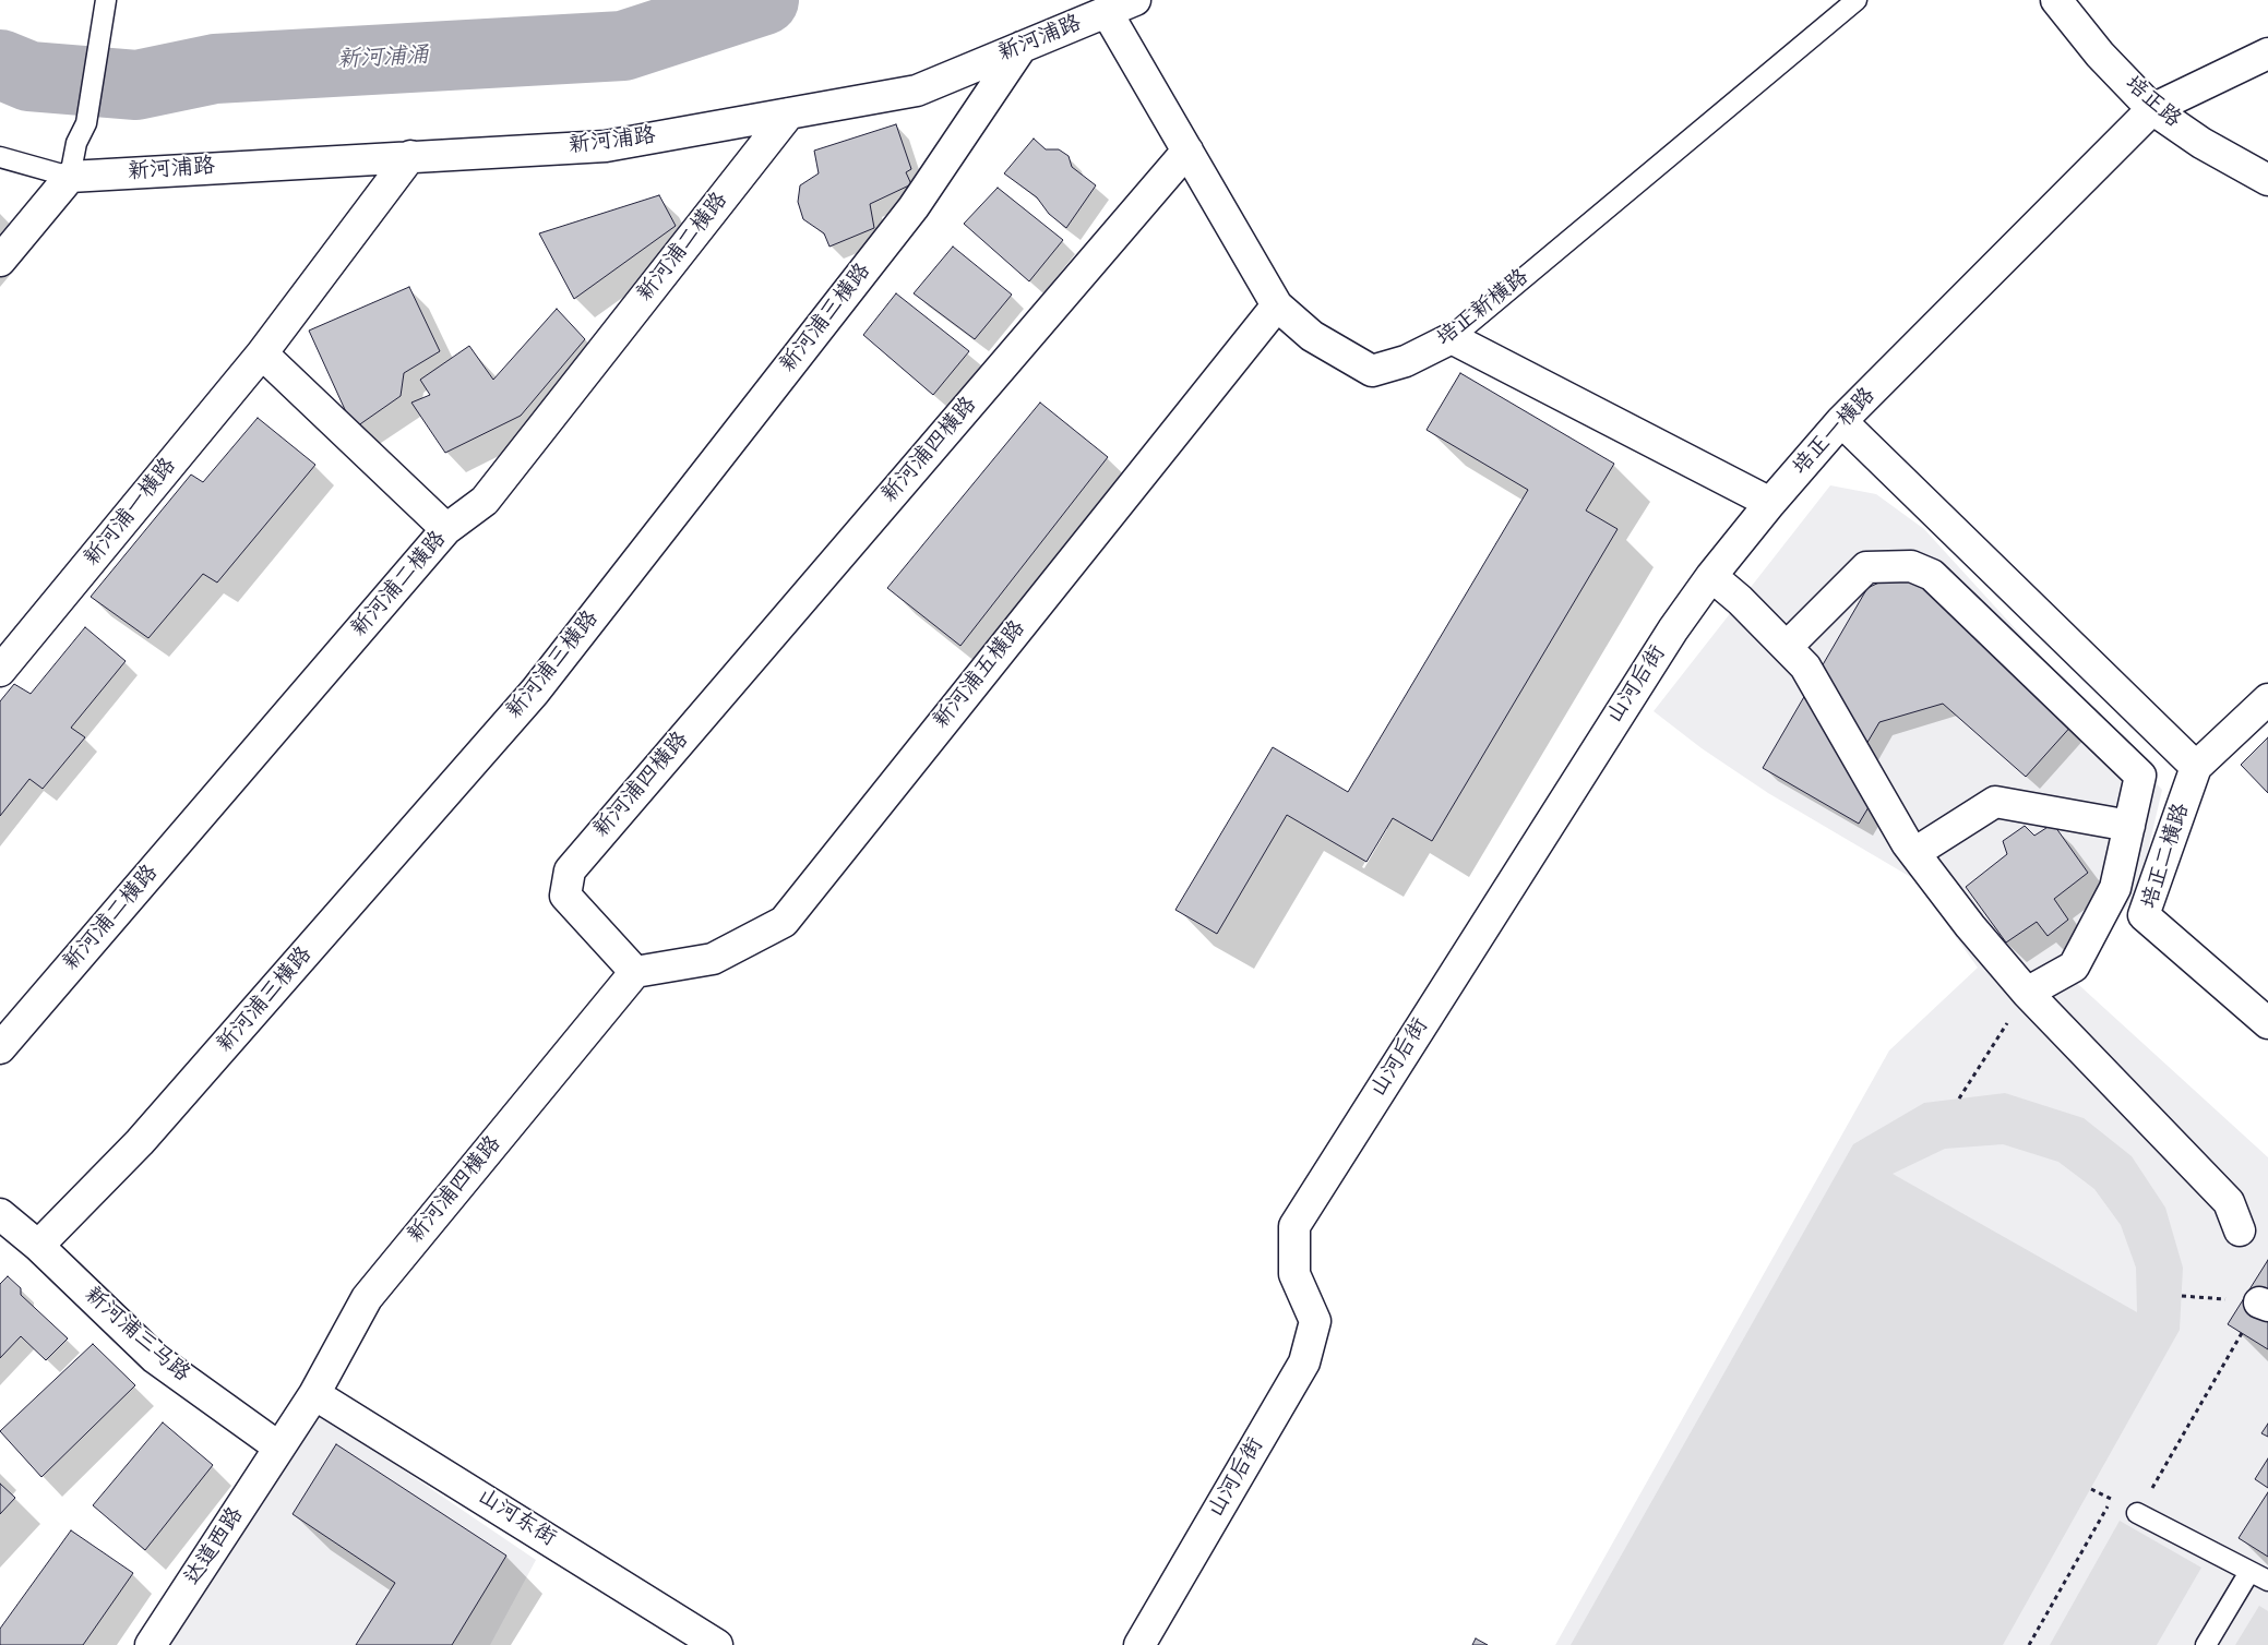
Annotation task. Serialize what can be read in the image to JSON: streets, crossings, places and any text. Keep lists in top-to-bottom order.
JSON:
{
  "streets": {
    "street": [
      "新河浦路",
      "培正路",
      "新河浦二横路",
      "培正新横路",
      "新河浦三横路",
      "培正一横路",
      "新河浦四横路",
      "新河浦一横路",
      "新河浦五横路",
      "山河后街",
      "培正二横路",
      "新河浦三马路",
      "山河东街",
      "达道西路"
    ]
  },
  "crossings": [
    ["新河浦路", "新河浦二横路"],
    ["新河浦路", "培正新横路"],
    ["新河浦路", "新河浦三横路"],
    ["新河浦路", "新河浦一横路"],
    ["培正路", "培正一横路"],
    ["培正新横路", "新河浦四横路"],
    ["培正新横路", "新河浦五横路"],
    ["新河浦三横路", "新河浦三马路"],
    ["培正一横路", "山河后街"],
    ["新河浦四横路", "新河浦五横路"],
    ["新河浦四横路", "新河浦三马路"],
    ["新河浦四横路", "山河东街"],
    ["新河浦四横路", "达道西路"],
    ["新河浦三马路", "达道西路"]
  ],
  "water": ["新河浦涌"]
}
